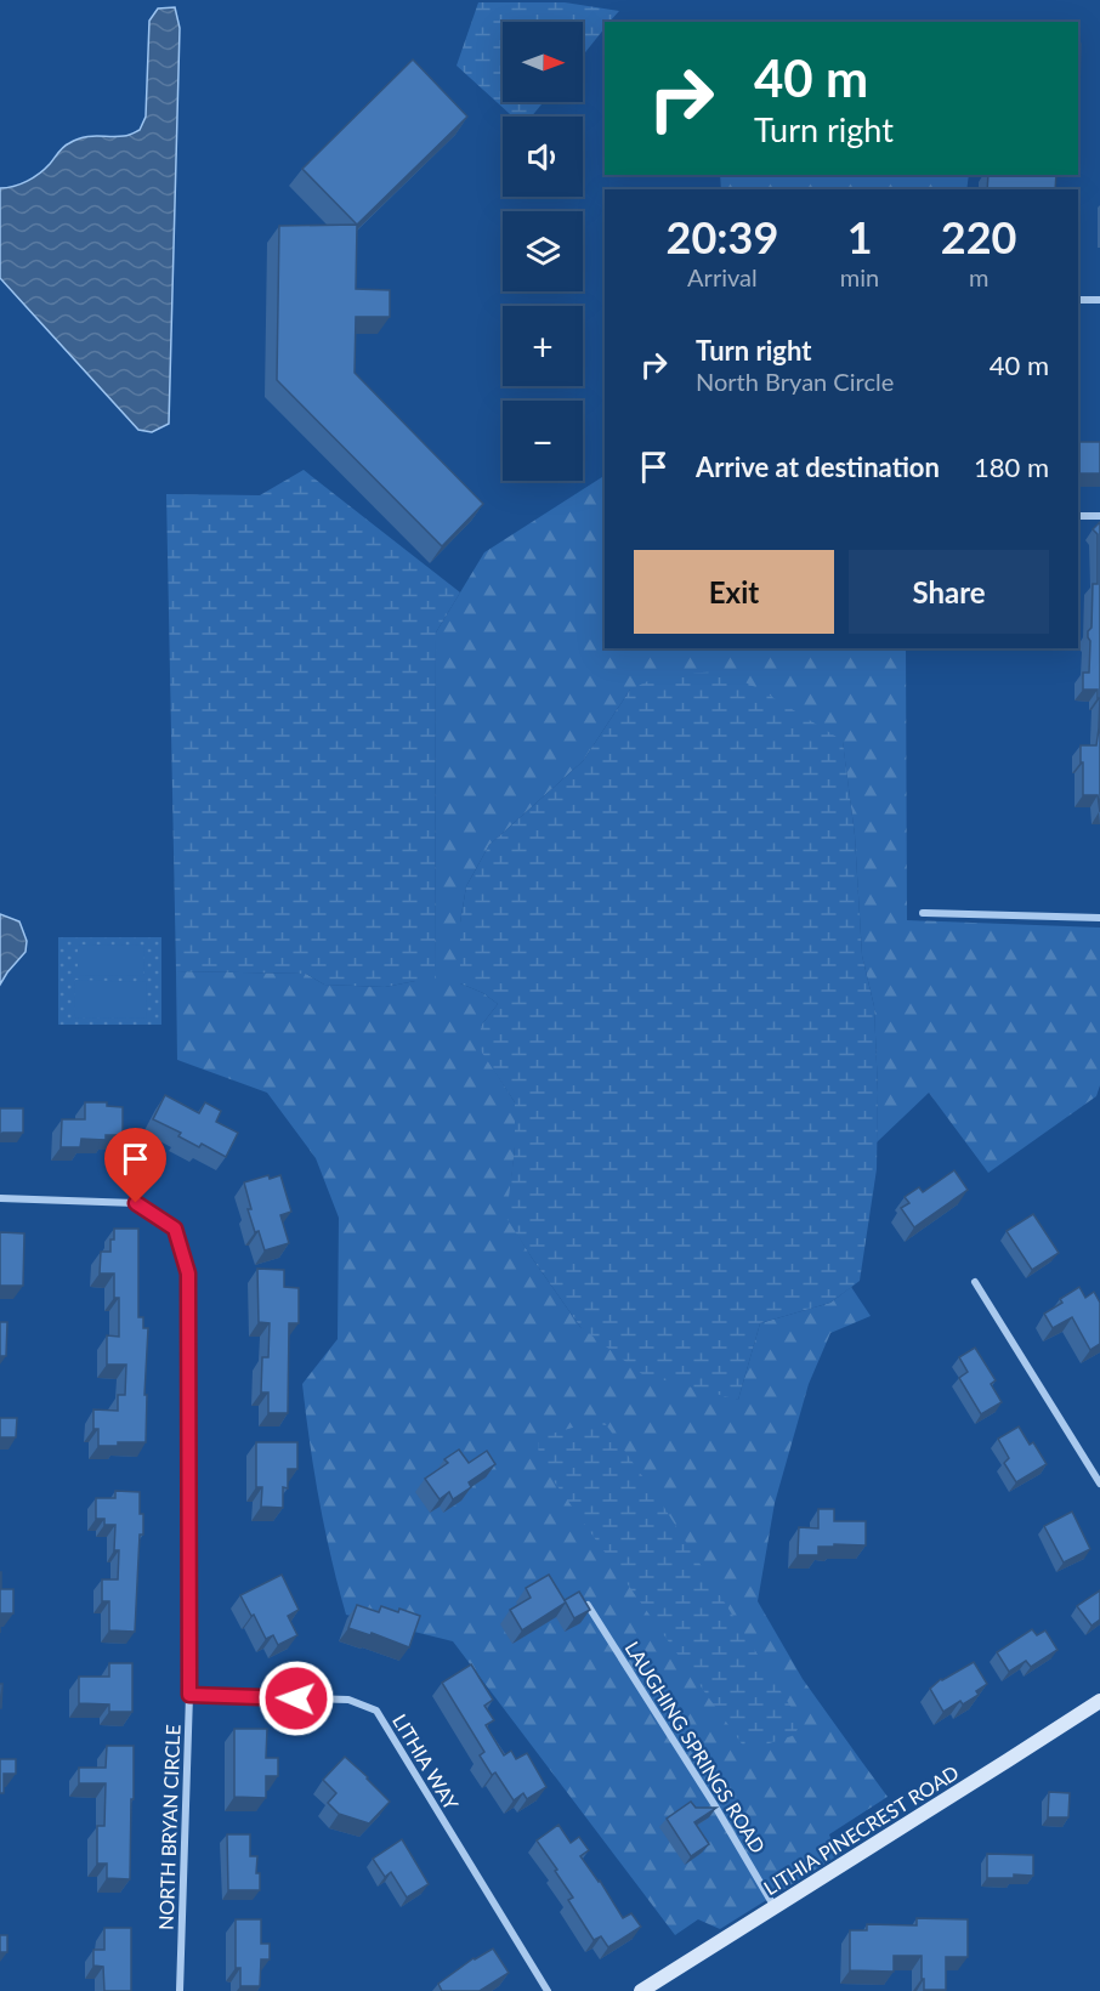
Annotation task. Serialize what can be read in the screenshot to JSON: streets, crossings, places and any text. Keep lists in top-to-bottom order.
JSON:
{
  "streets": {
    "main road": ["LITHIA PINECREST ROAD"],
    "street": ["LAUGHING SPRINGS ROAD", "LITHIA WAY", "NORTH BRYAN CIRCLE"]
  },
  "crossings": [
    ["LAUGHING SPRINGS ROAD", "LITHIA PINECREST ROAD"],
    ["LITHIA WAY", "NORTH BRYAN CIRCLE"]
  ],
  "north": "right",
  "page": {
    "map_buttons": ["+", "−"],
    "turn": ["40 m", "Turn right"],
    "eta": [
      "20:39",
      "Arrival",
      "1",
      "min",
      "220",
      "m"
    ],
    "list": [
      {
        "name": "Turn right",
        "note": "North Bryan Circle",
        "value": "40 m"
      },
      {
        "name": "Arrive at destination",
        "value": "180 m"
      }
    ],
    "buttons": ["Exit", "Share"]
  }
}
